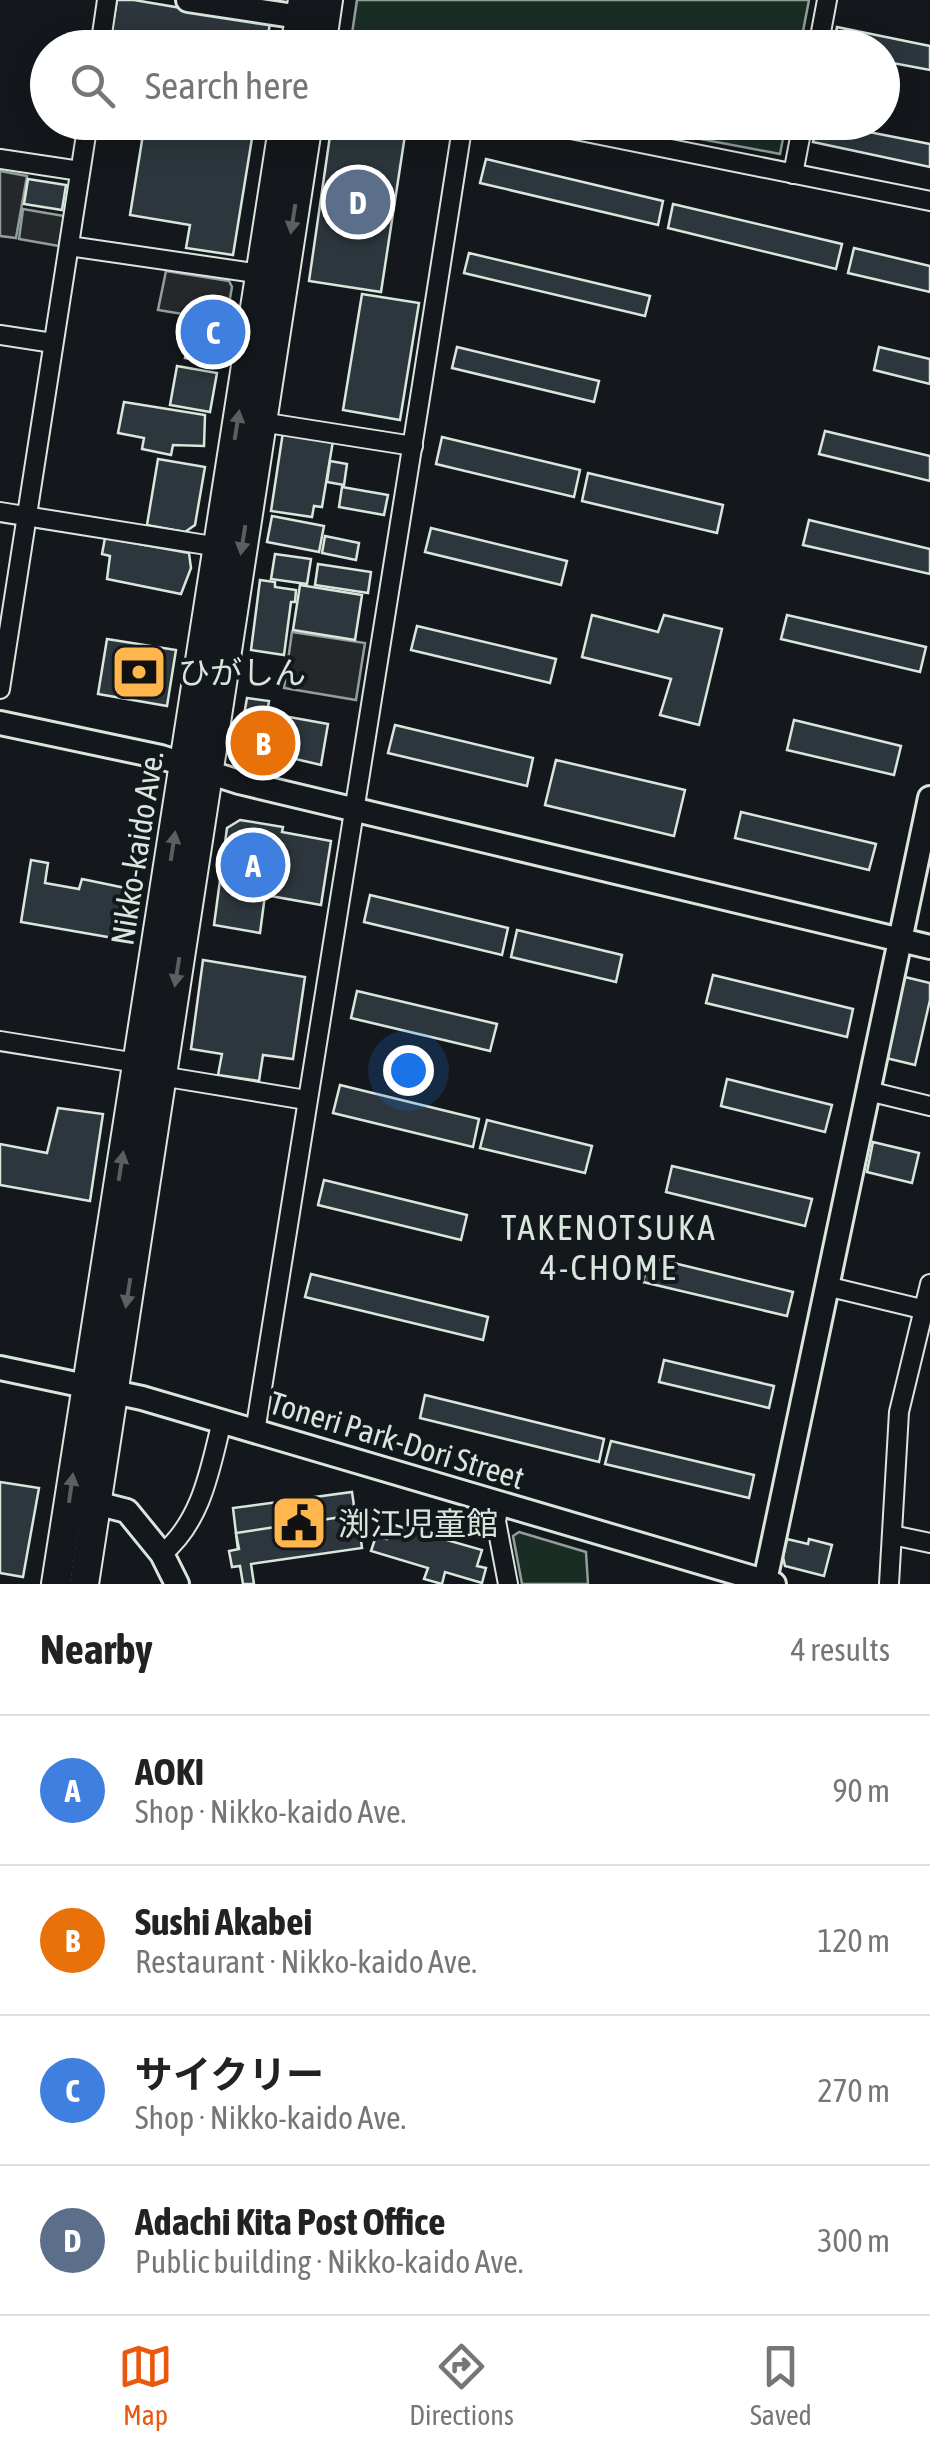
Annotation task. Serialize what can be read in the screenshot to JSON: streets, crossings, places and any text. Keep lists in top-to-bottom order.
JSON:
{
  "streets": {
    "highway": ["Nikko-kaido Ave."],
    "street": ["Toneri Park-Dori Street"]
  },
  "crossings": [
    ["Nikko-kaido Ave.", "Toneri Park-Dori Street"]
  ],
  "districts": ["TAKENOTSUKA 4-CHOME"],
  "places": {
    "bank": ["ひがしん"],
    "public building": ["渕江児童館"]
  },
  "page": {
    "search": "Search here",
    "pins": [
      "D",
      "C",
      "B",
      "A"
    ],
    "heading": ["Nearby", "4 results"],
    "list": [
      {
        "mark": "A",
        "name": "AOKI",
        "note": "Shop · Nikko-kaido Ave.",
        "value": "90 m"
      },
      {
        "mark": "B",
        "name": "Sushi Akabei",
        "note": "Restaurant · Nikko-kaido Ave.",
        "value": "120 m"
      },
      {
        "mark": "C",
        "name": "サイクリー",
        "note": "Shop · Nikko-kaido Ave.",
        "value": "270 m"
      },
      {
        "mark": "D",
        "name": "Adachi Kita Post Office",
        "note": "Public building · Nikko-kaido Ave.",
        "value": "300 m"
      }
    ],
    "nav": ["Map", "Directions", "Saved"]
  }
}
